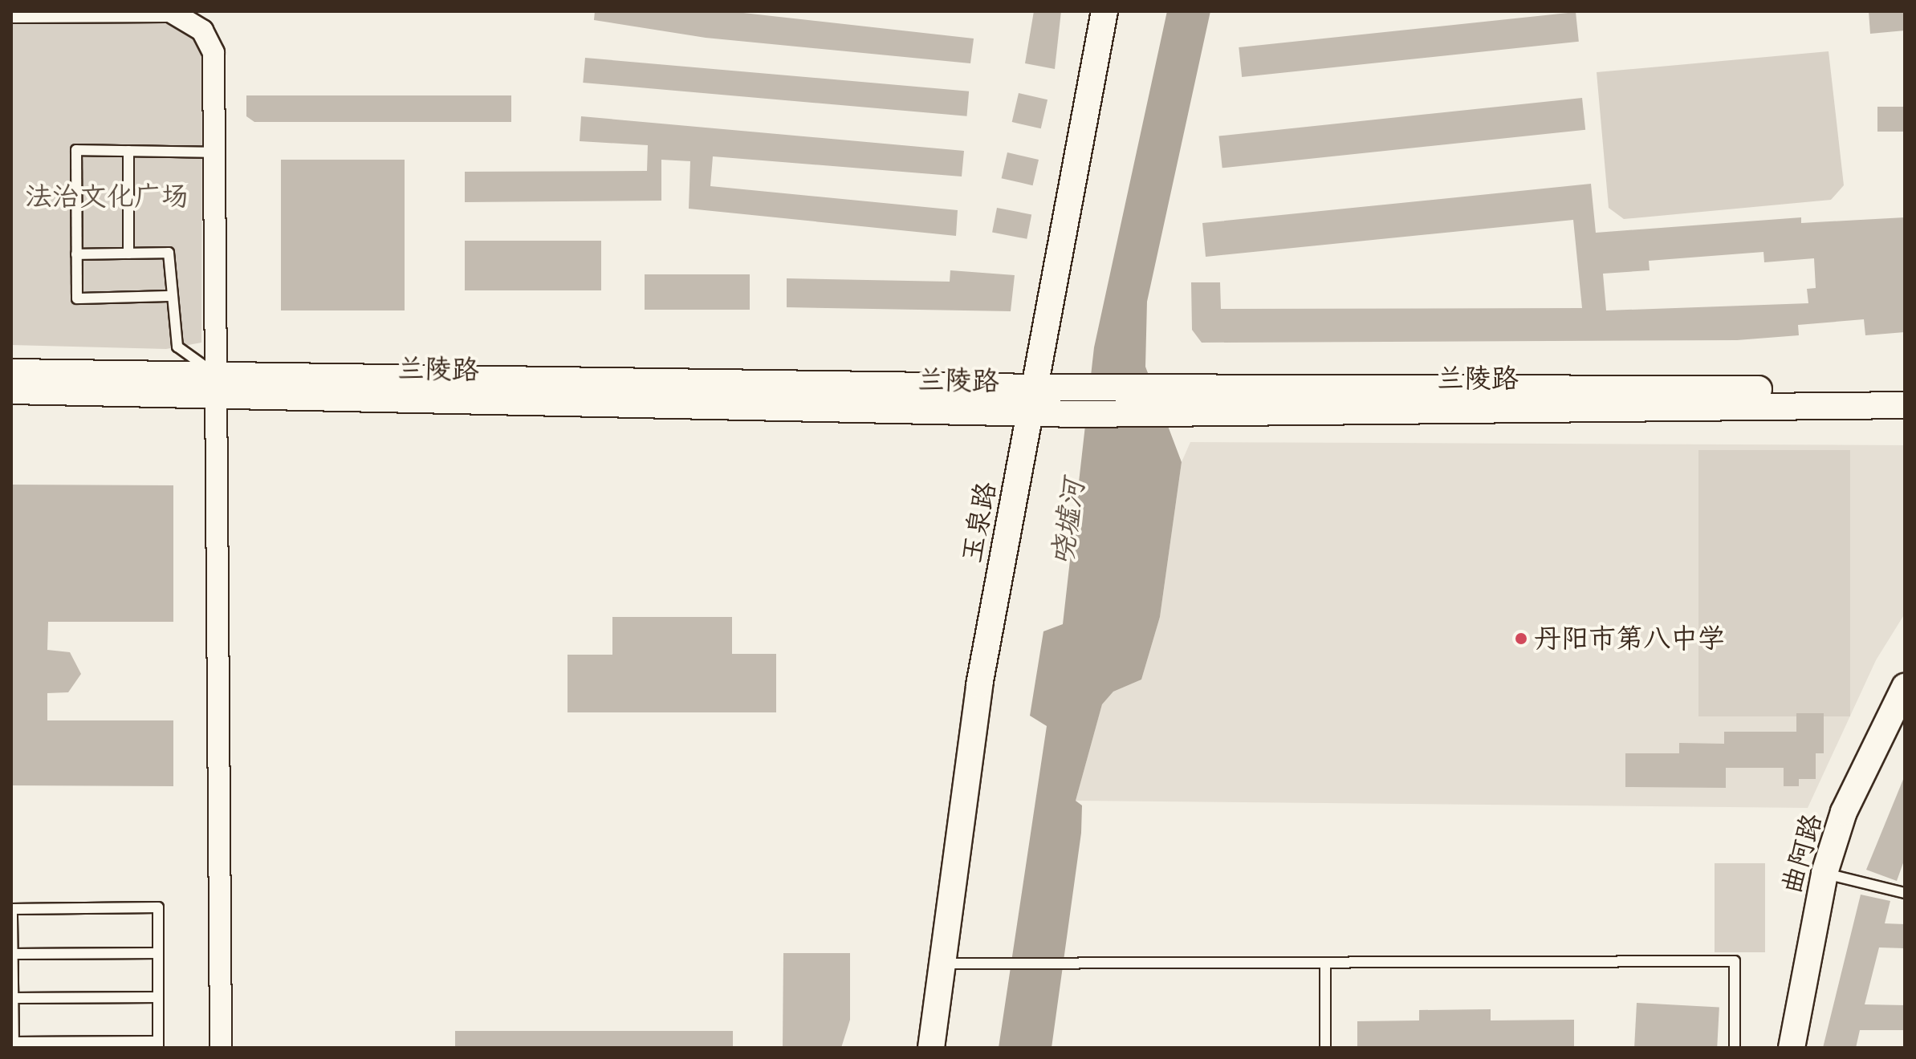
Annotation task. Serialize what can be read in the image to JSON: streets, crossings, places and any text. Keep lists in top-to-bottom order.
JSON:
{
  "streets": {
    "street": ["兰陵路", "玉泉路", "曲阿路"]
  },
  "crossings": [
    ["兰陵路", "玉泉路"]
  ],
  "water": ["哓墟河"],
  "parks": ["法治文化广场"],
  "places": ["丹阳市第八中学"]
}
